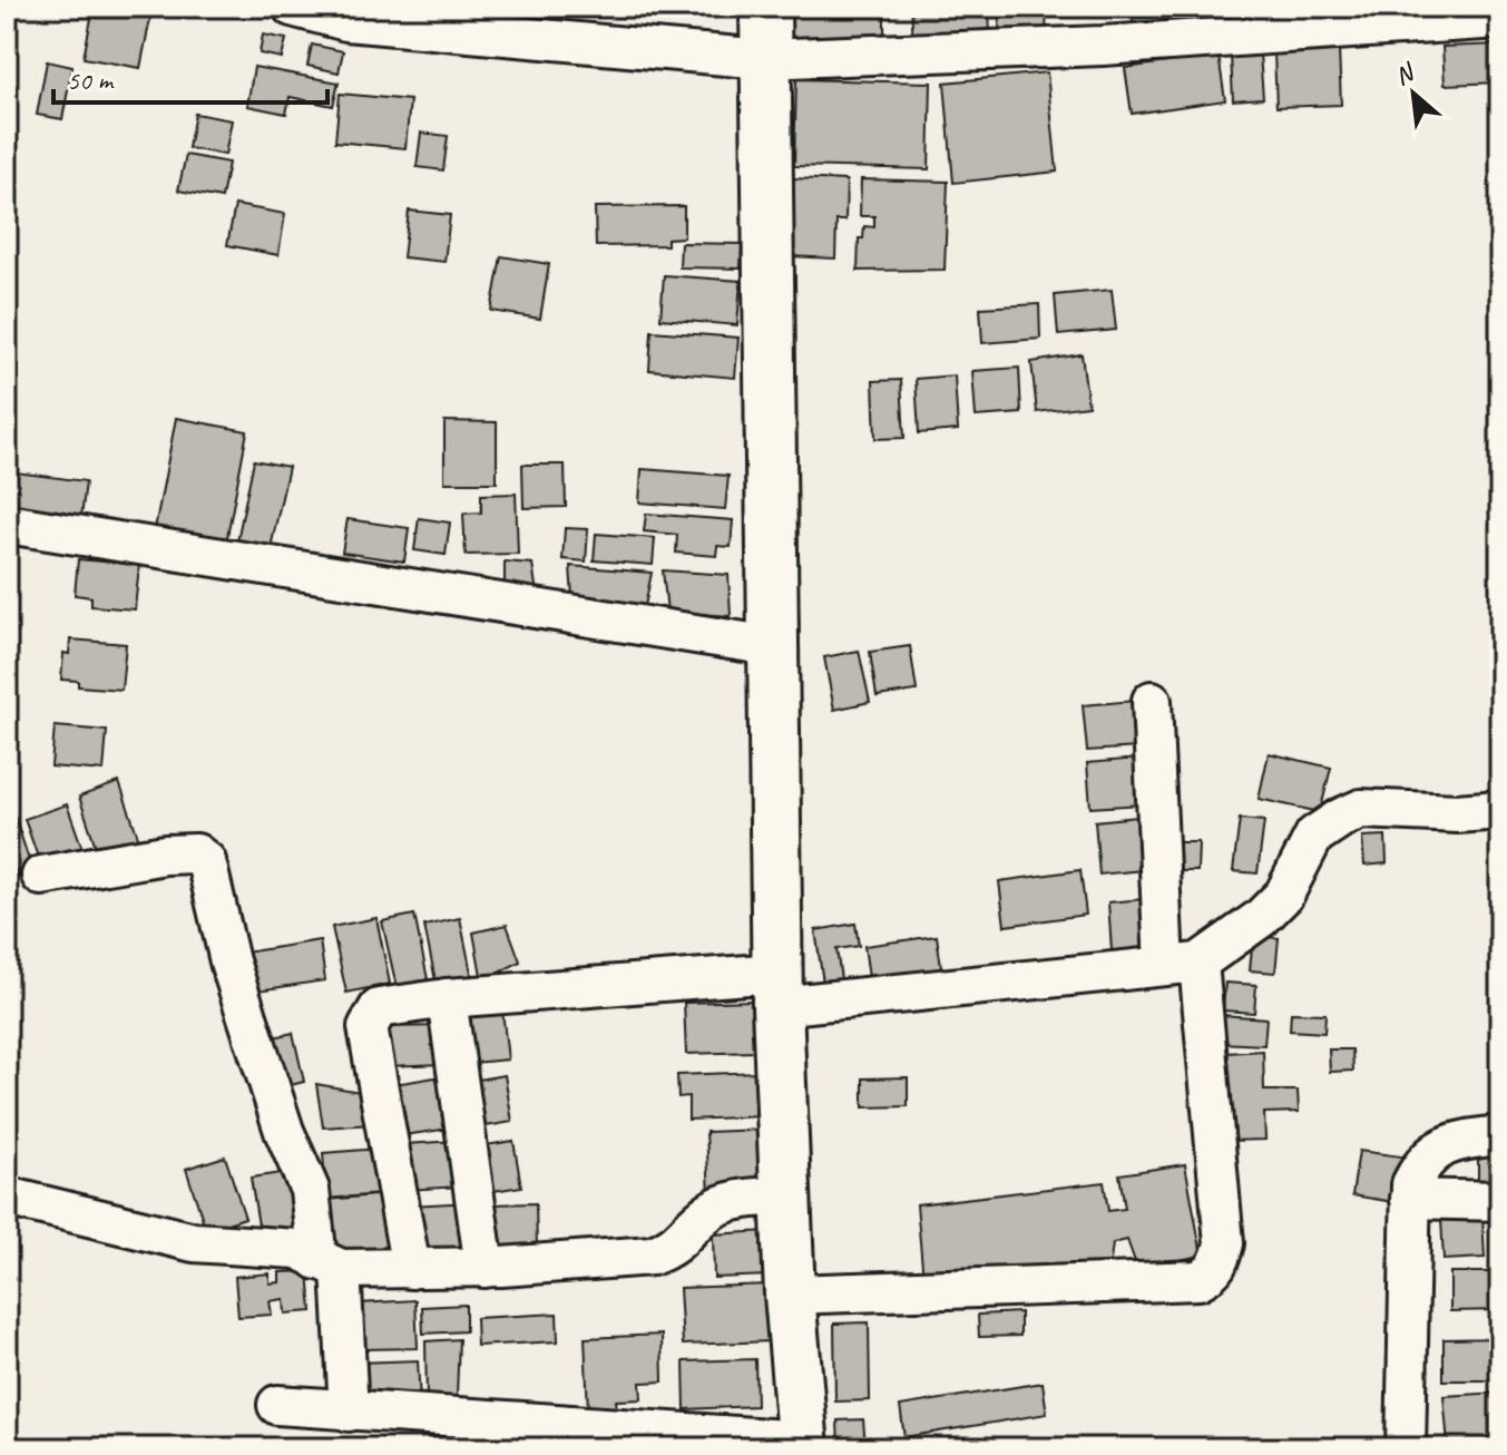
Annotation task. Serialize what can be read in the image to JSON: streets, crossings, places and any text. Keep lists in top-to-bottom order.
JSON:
{
  "scale_bar": "50 m",
  "north": "top left"
}
